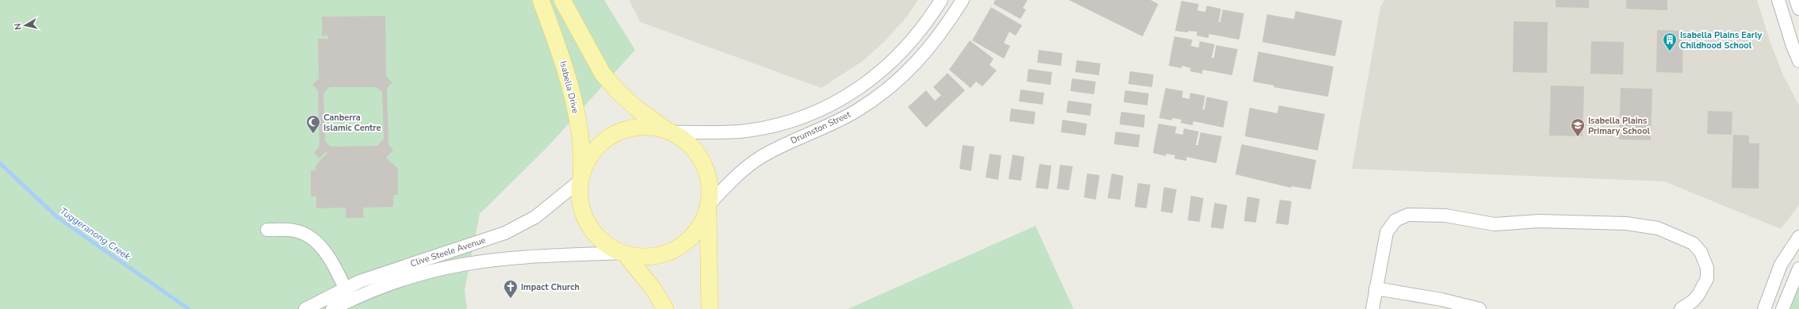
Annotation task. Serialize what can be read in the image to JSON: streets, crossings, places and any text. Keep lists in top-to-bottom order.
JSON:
{
  "streets": {
    "main road": ["Isabella Drive"],
    "street": ["Drumston Street", "Clive Steele Avenue"]
  },
  "crossings": [
    ["Isabella Drive", "Clive Steele Avenue"]
  ],
  "water": ["Tuggeranong Creek"],
  "places": {
    "building": ["Isabella Plains Early Childhood School"],
    "mosque": ["Canberra Islamic Centre"],
    "school or university": ["Isabella Plains Primary School"],
    "church": ["Impact Church"]
  },
  "north": "left"
}
